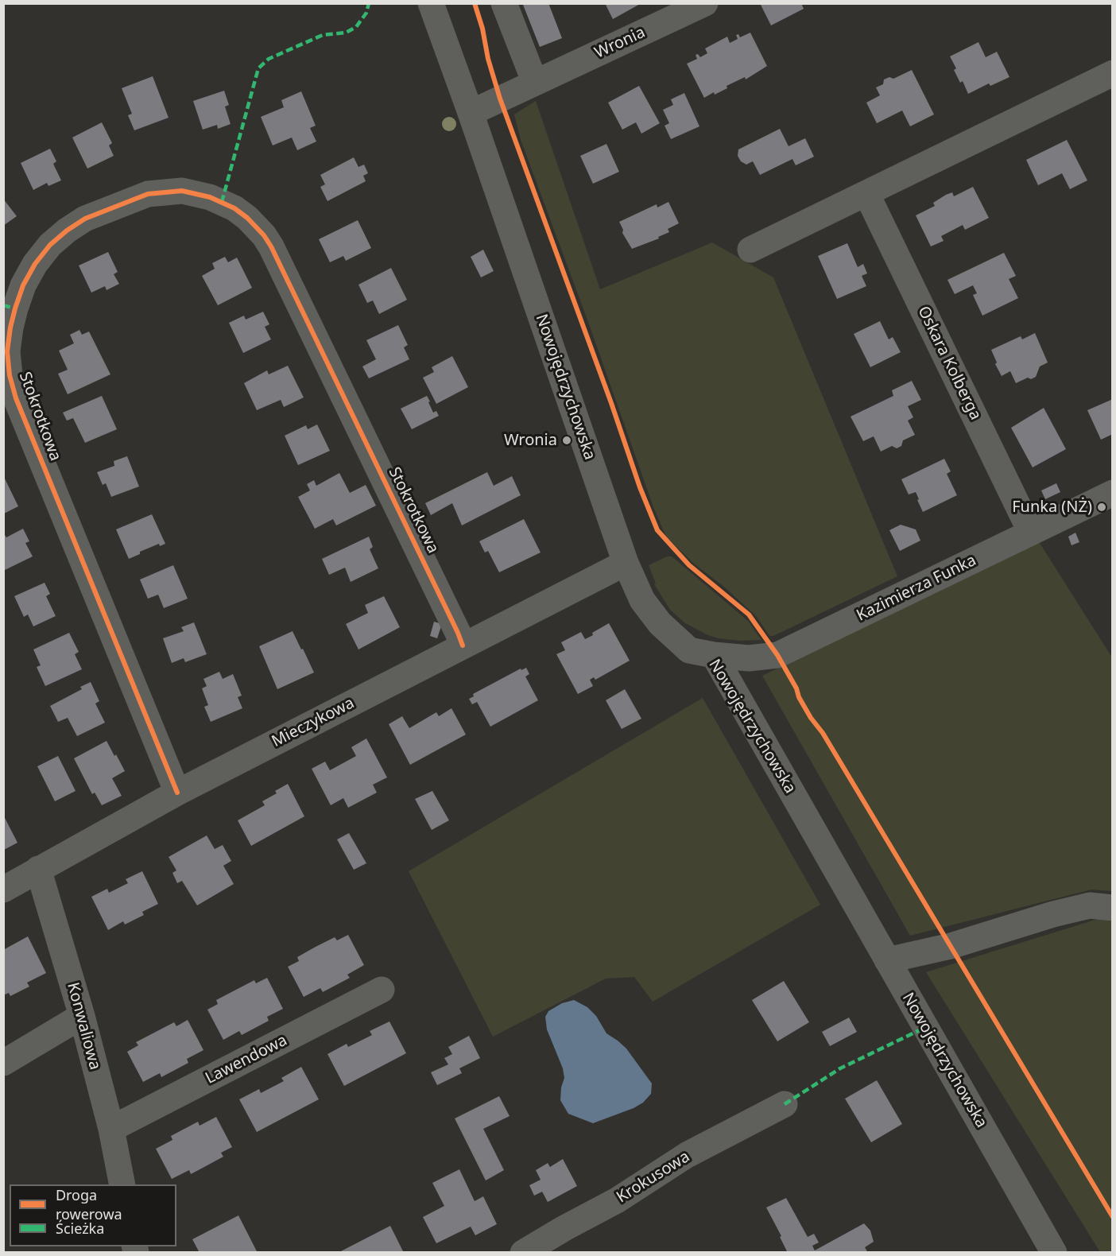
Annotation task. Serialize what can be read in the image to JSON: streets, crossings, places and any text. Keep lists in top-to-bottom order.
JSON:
{
  "streets": {
    "street": [
      "Wronia",
      "Oskara Kolberga",
      "Nowojędrzychowska",
      "Stokrotkowa",
      "Kazimierza Funka",
      "Mieczykowa",
      "Konwaliowa",
      "Lawendowa",
      "Krokusowa"
    ]
  },
  "crossings": [
    ["Wronia", "Nowojędrzychowska"],
    ["Oskara Kolberga", "Kazimierza Funka"],
    ["Nowojędrzychowska", "Kazimierza Funka"],
    ["Nowojędrzychowska", "Mieczykowa"],
    ["Stokrotkowa", "Mieczykowa"],
    ["Mieczykowa", "Konwaliowa"],
    ["Konwaliowa", "Lawendowa"]
  ],
  "places": ["Wronia", "Funka (NŻ)"],
  "legend": ["Droga rowerowa", "Ścieżka"]
}
